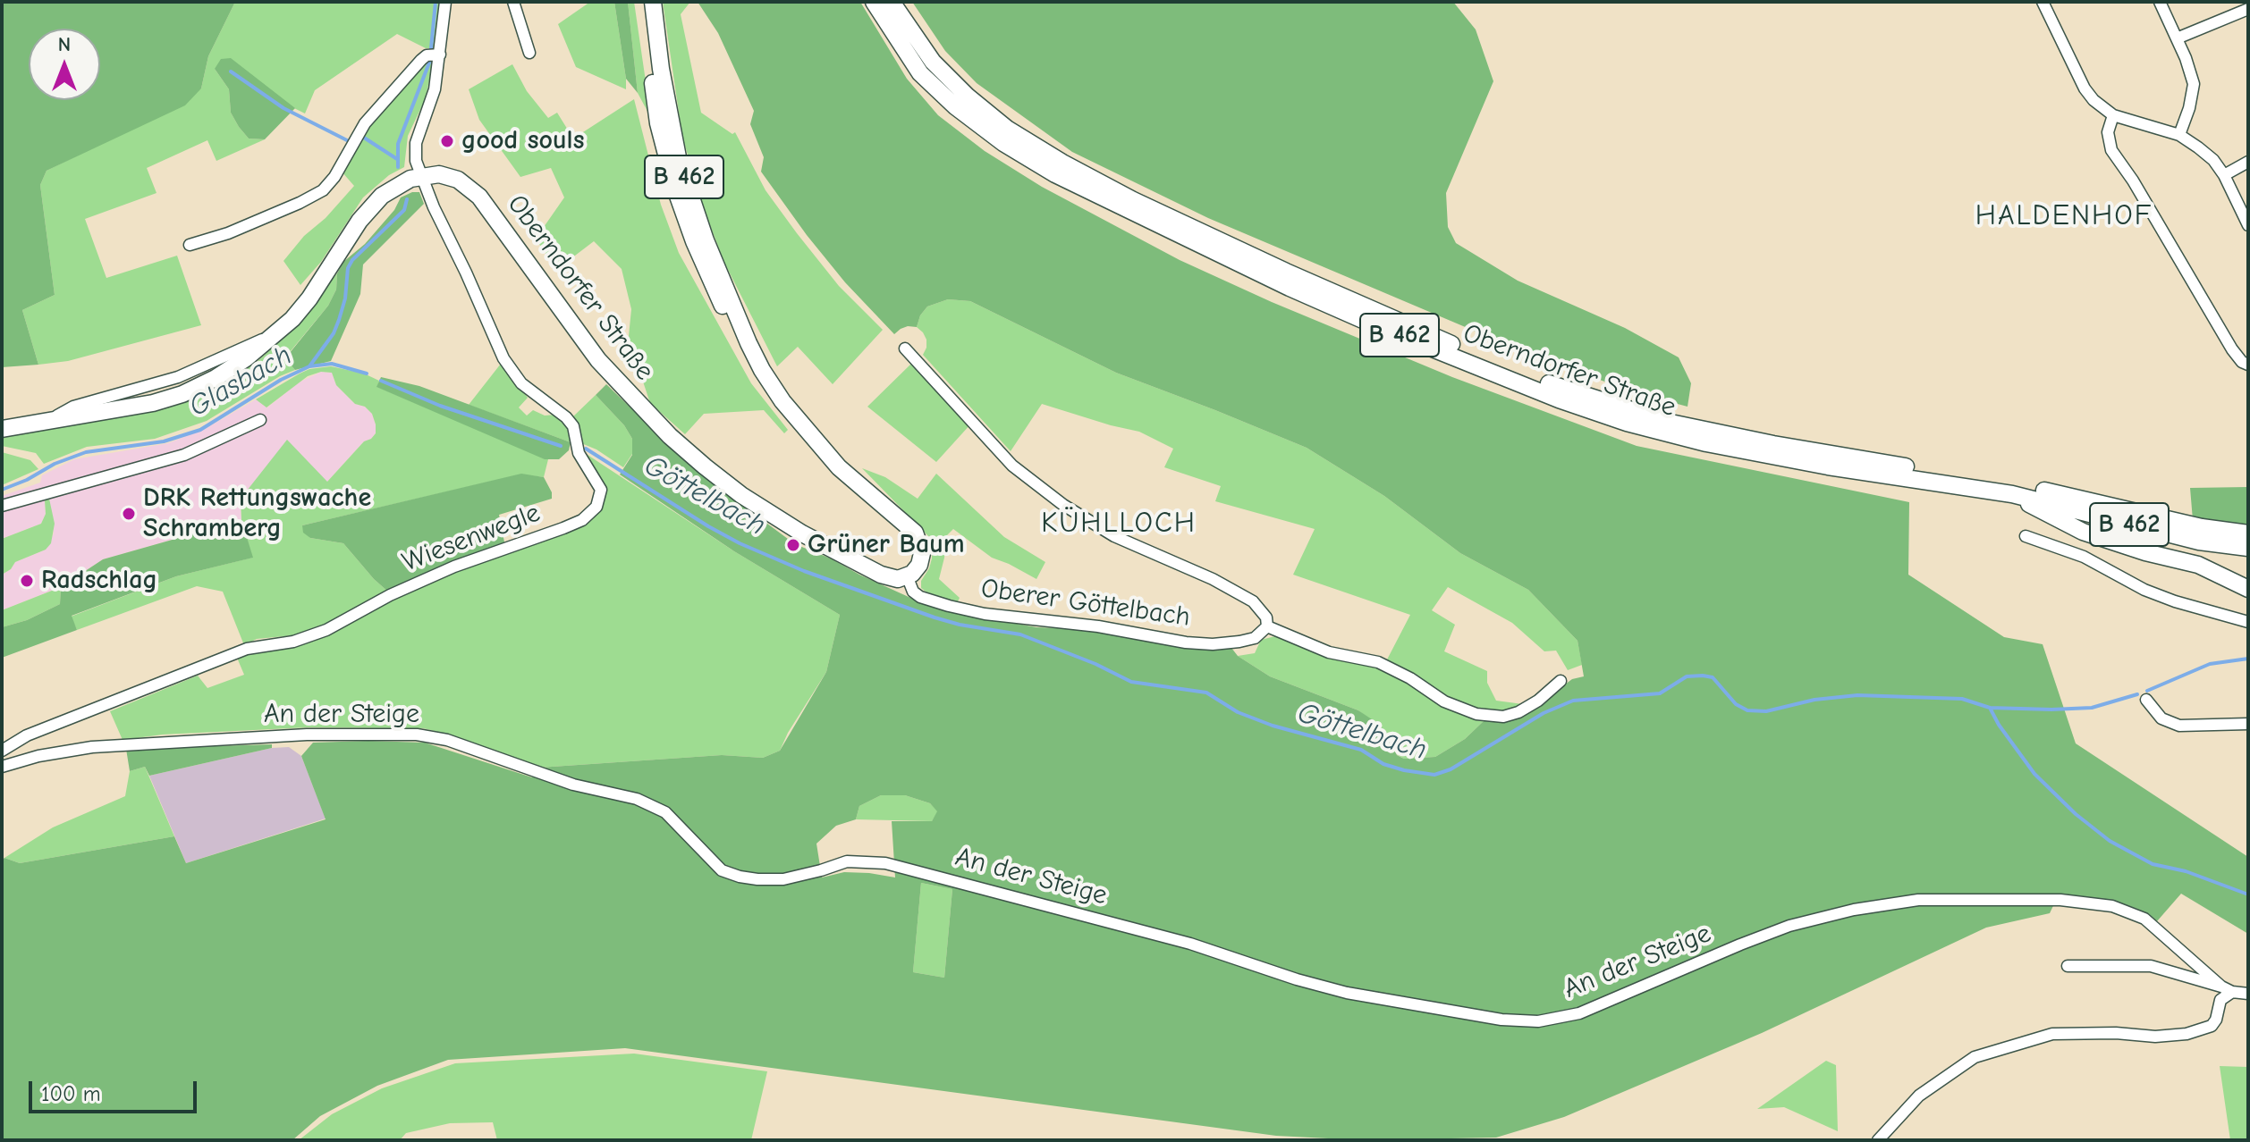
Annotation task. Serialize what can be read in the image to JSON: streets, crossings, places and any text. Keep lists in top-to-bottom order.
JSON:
{
  "streets": {
    "main road": ["B 462", "Oberndorfer Straße"],
    "street": ["Wiesenwegle", "Oberer Göttelbach", "An der Steige"]
  },
  "crossings": [
    ["B 462", "Oberndorfer Straße"],
    ["B 462", "Oberer Göttelbach"],
    ["Oberndorfer Straße", "Wiesenwegle"],
    ["Oberndorfer Straße", "Oberer Göttelbach"]
  ],
  "districts": ["HALDENHOF", "KÜHLLOCH"],
  "water": ["Glasbach", "Göttelbach"],
  "places": [
    "good souls",
    "DRK Rettungswache Schramberg",
    "Grüner Baum",
    "Radschlag"
  ],
  "scale_bar": "100 m",
  "north": "top"
}
